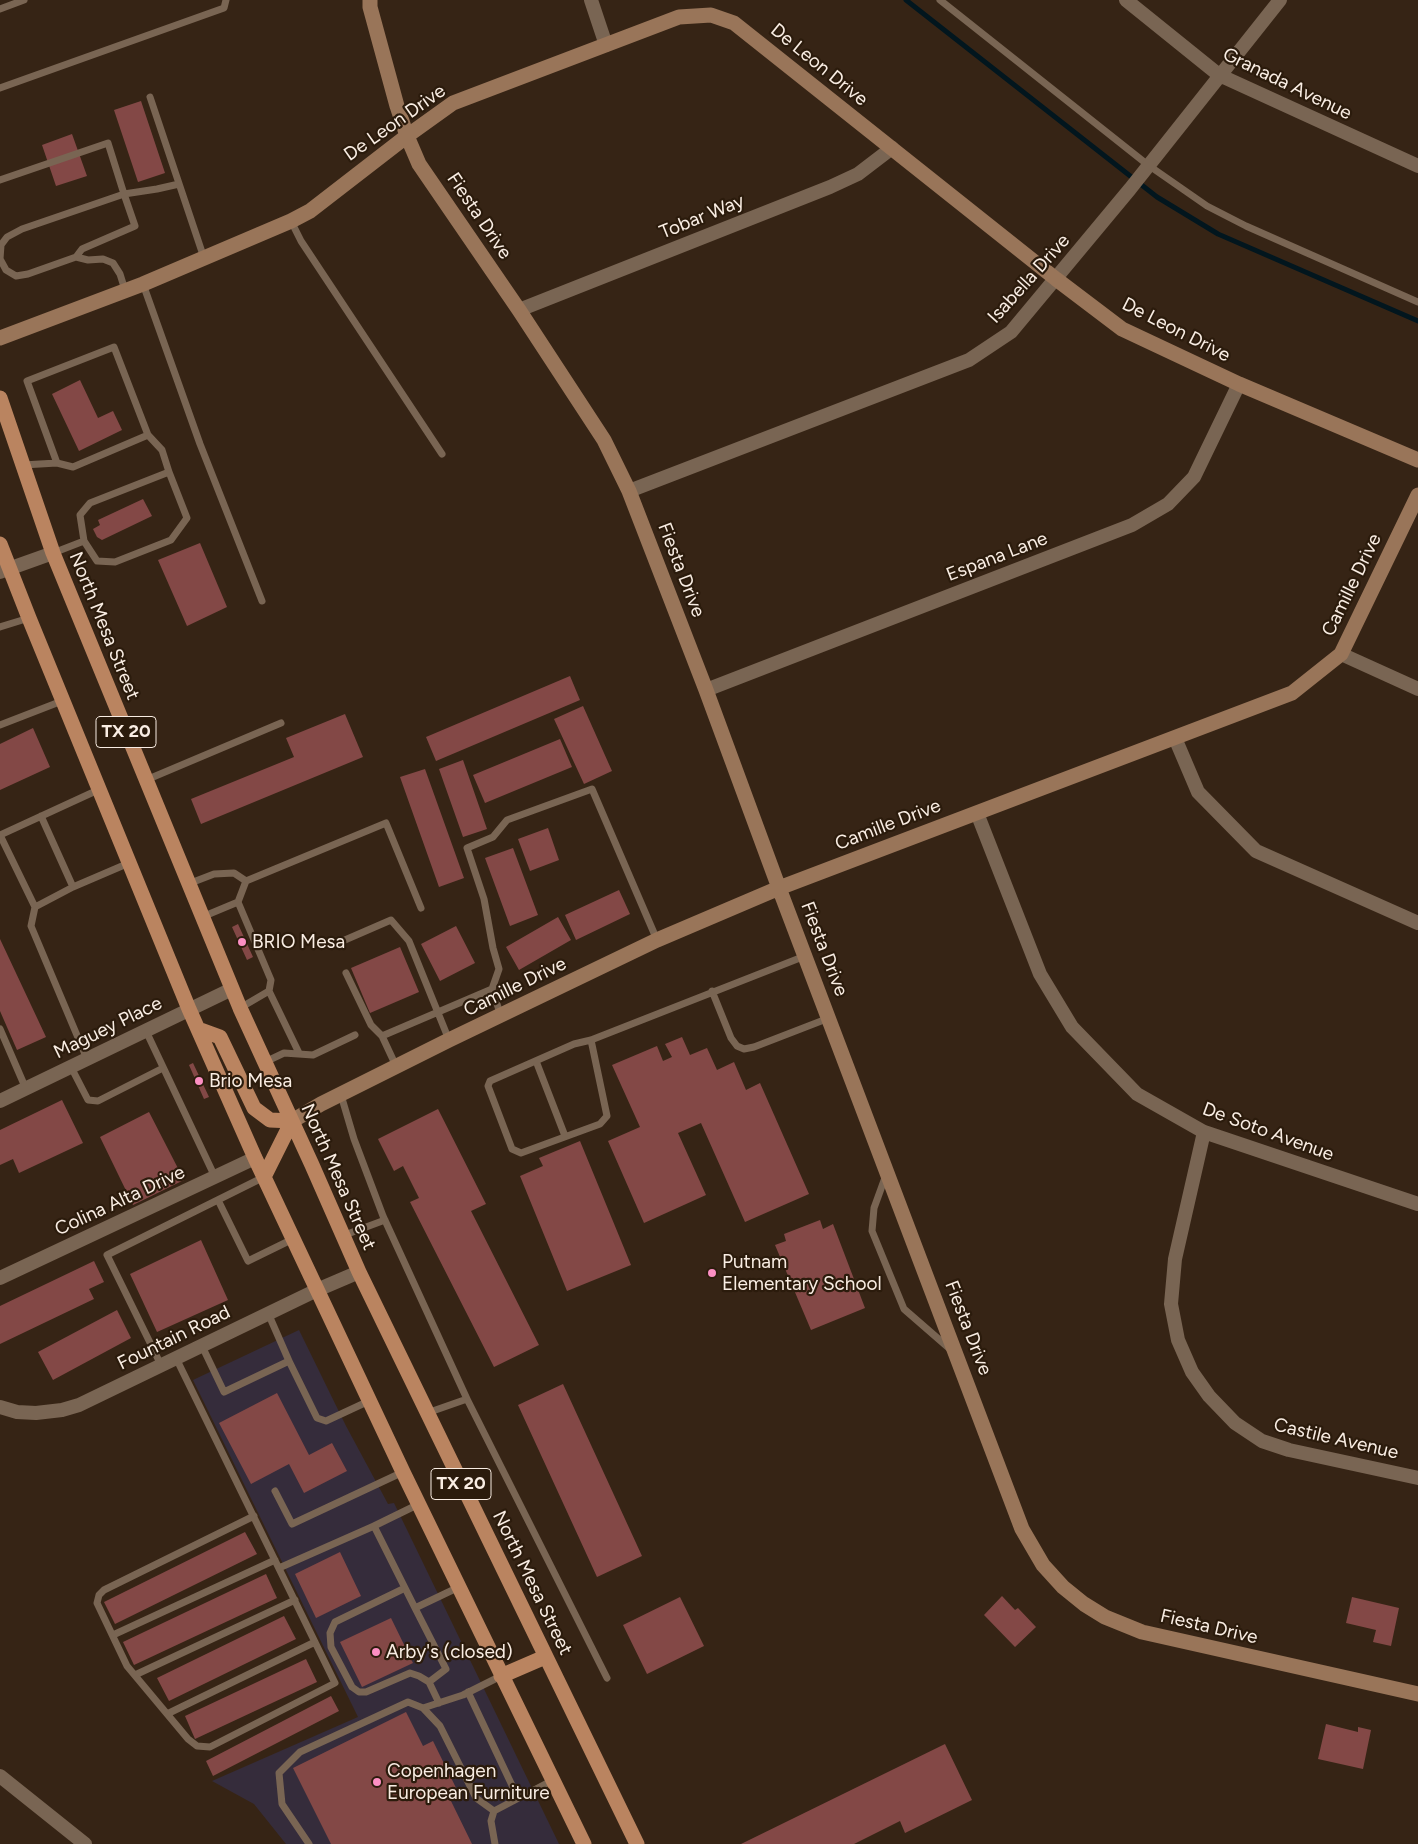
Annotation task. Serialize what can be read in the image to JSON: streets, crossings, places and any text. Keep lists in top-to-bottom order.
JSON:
{
  "streets": {
    "main road": ["North Mesa Street", "TX 20"],
    "street": [
      "De Leon Drive",
      "Granada Avenue",
      "Fiesta Drive",
      "Tobar Way",
      "Isabella Drive",
      "Espana Lane",
      "Camille Drive",
      "Maguey Place",
      "De Soto Avenue",
      "Colina Alta Drive",
      "Fountain Road",
      "Castile Avenue"
    ]
  },
  "crossings": [
    ["De Leon Drive", "Fiesta Drive"],
    ["De Leon Drive", "Tobar Way"],
    ["De Leon Drive", "Isabella Drive"],
    ["De Leon Drive", "Espana Lane"],
    ["Granada Avenue", "Isabella Drive"],
    ["Fiesta Drive", "Tobar Way"],
    ["Fiesta Drive", "Isabella Drive"],
    ["Fiesta Drive", "Espana Lane"],
    ["Fiesta Drive", "Camille Drive"],
    ["Camille Drive", "North Mesa Street"],
    ["Camille Drive", "De Soto Avenue"],
    ["North Mesa Street", "Maguey Place"],
    ["North Mesa Street", "Fountain Road"],
    ["TX 20", "Maguey Place"],
    ["TX 20", "Colina Alta Drive"],
    ["TX 20", "Fountain Road"],
    ["De Soto Avenue", "Castile Avenue"]
  ],
  "places": [
    "BRIO Mesa",
    "Brio Mesa",
    "Putnam Elementary School",
    "Arby's (closed)",
    "Copenhagen European Furniture"
  ]
}
